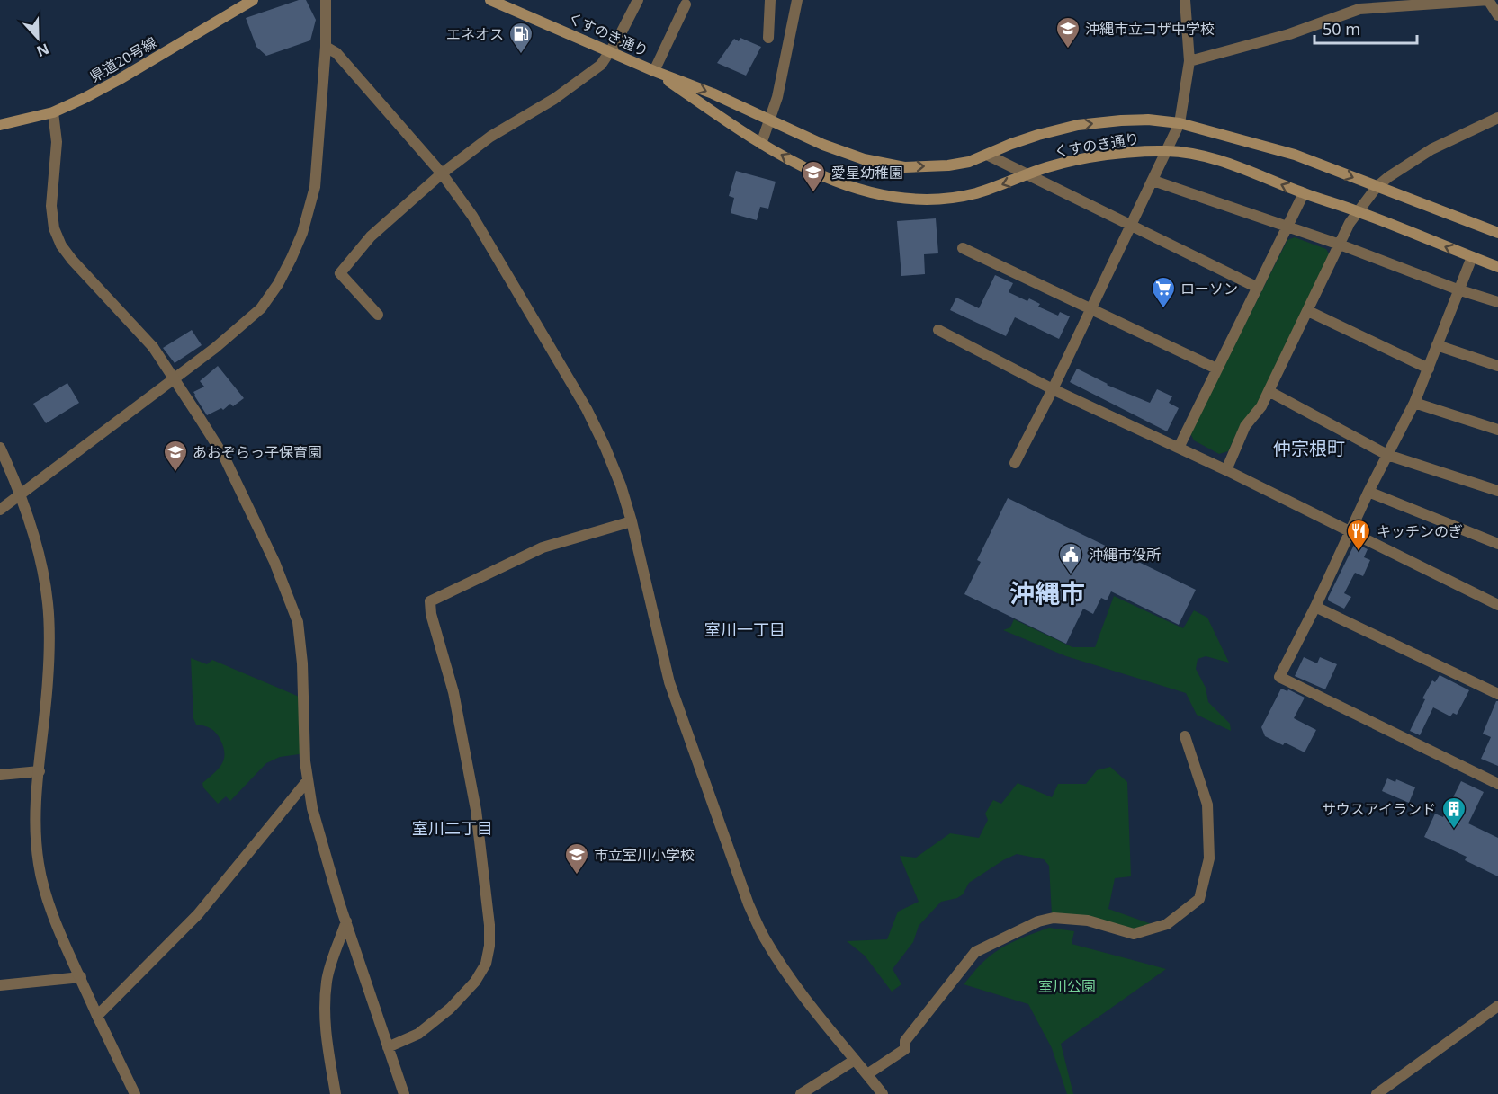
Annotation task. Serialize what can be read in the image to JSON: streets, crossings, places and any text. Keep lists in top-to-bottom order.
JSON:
{
  "streets": {
    "main road": ["くすのき通り", "県道20号線"]
  },
  "districts": [
    "仲宗根町",
    "沖縄市",
    "室川一丁目",
    "室川二丁目"
  ],
  "parks": ["室川公園"],
  "places": {
    "school or university": [
      "沖縄市立コザ中学校",
      "愛星幼稚園",
      "あおぞらっ子保育園",
      "市立室川小学校"
    ],
    "fuel station": ["エネオス"],
    "supermarket": ["ローソン"],
    "restaurant": ["キッチンのぎ"],
    "public building": ["沖縄市役所"],
    "building": ["サウスアイランド"]
  },
  "scale_bar": "50 m",
  "north": "bottom"
}
